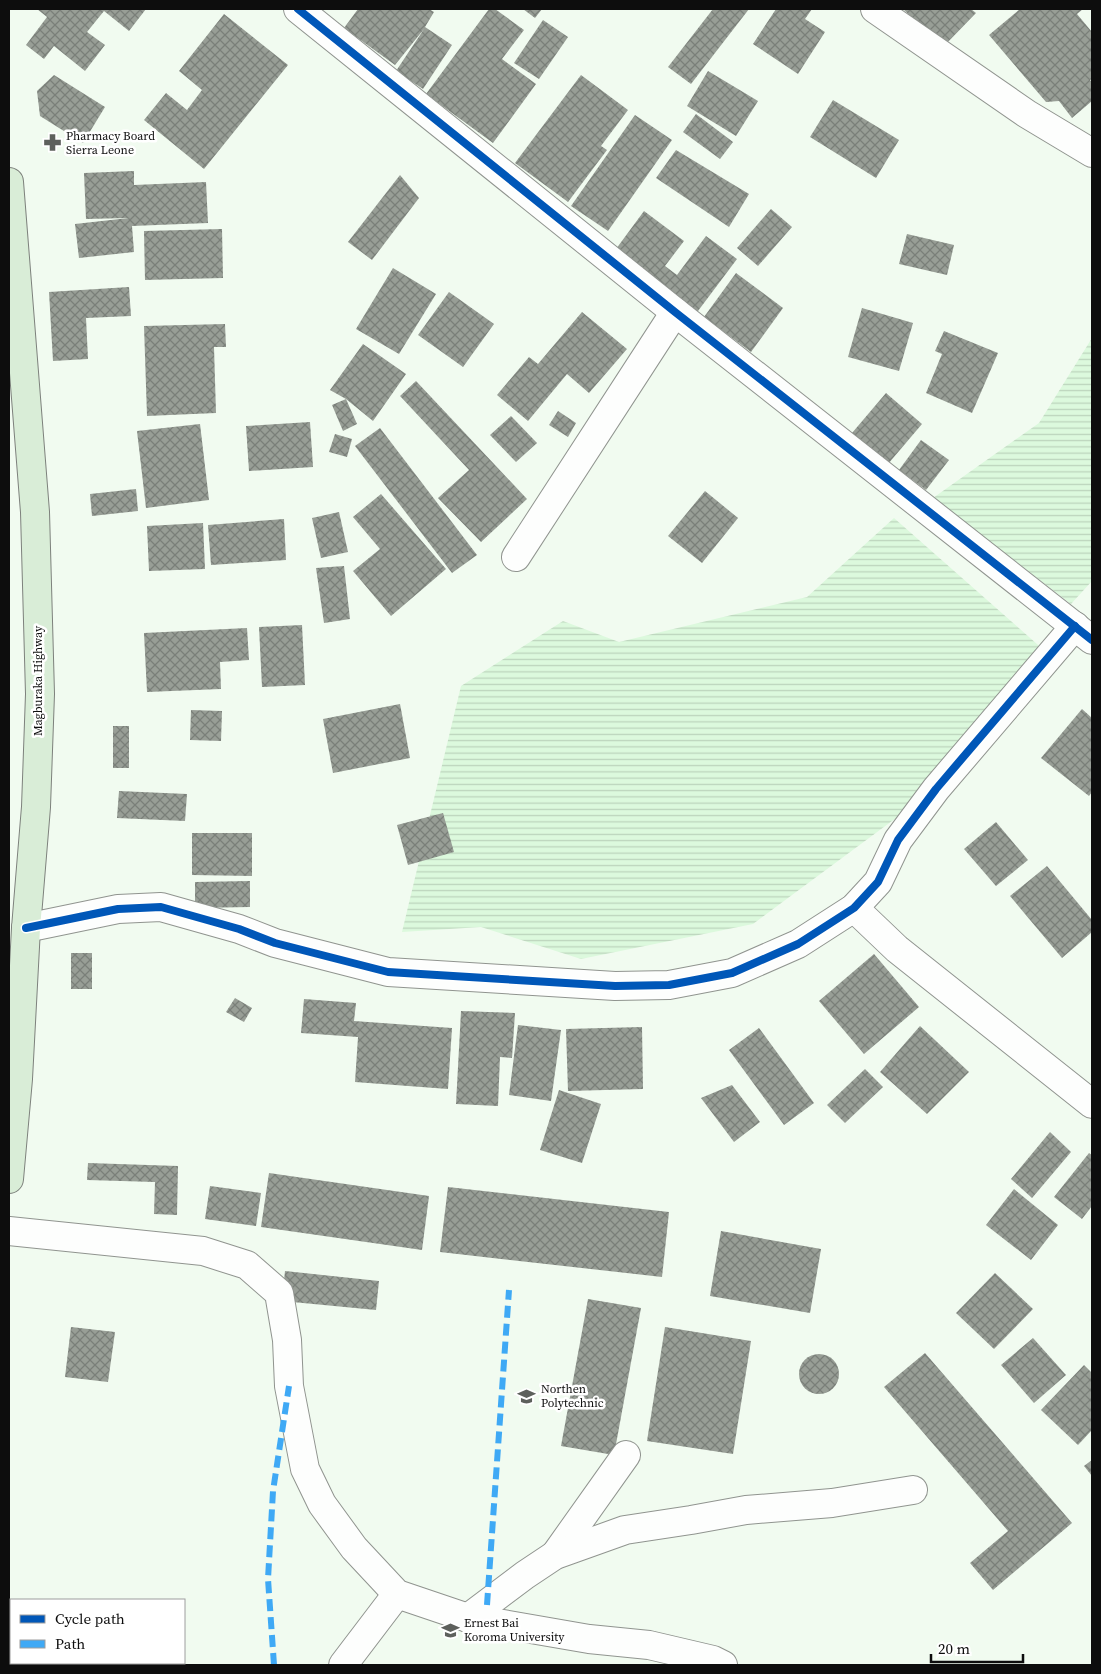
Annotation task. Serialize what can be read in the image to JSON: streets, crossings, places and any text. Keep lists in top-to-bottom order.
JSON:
{
  "streets": {
    "main road": ["Magburaka Highway"]
  },
  "places": {
    "pharmacy": ["Pharmacy Board Sierra Leone"],
    "school or university": ["Northen Polytechnic", "Ernest Bai Koroma University"]
  },
  "legend": ["Cycle path", "Path"],
  "scale_bar": "20 m"
}
